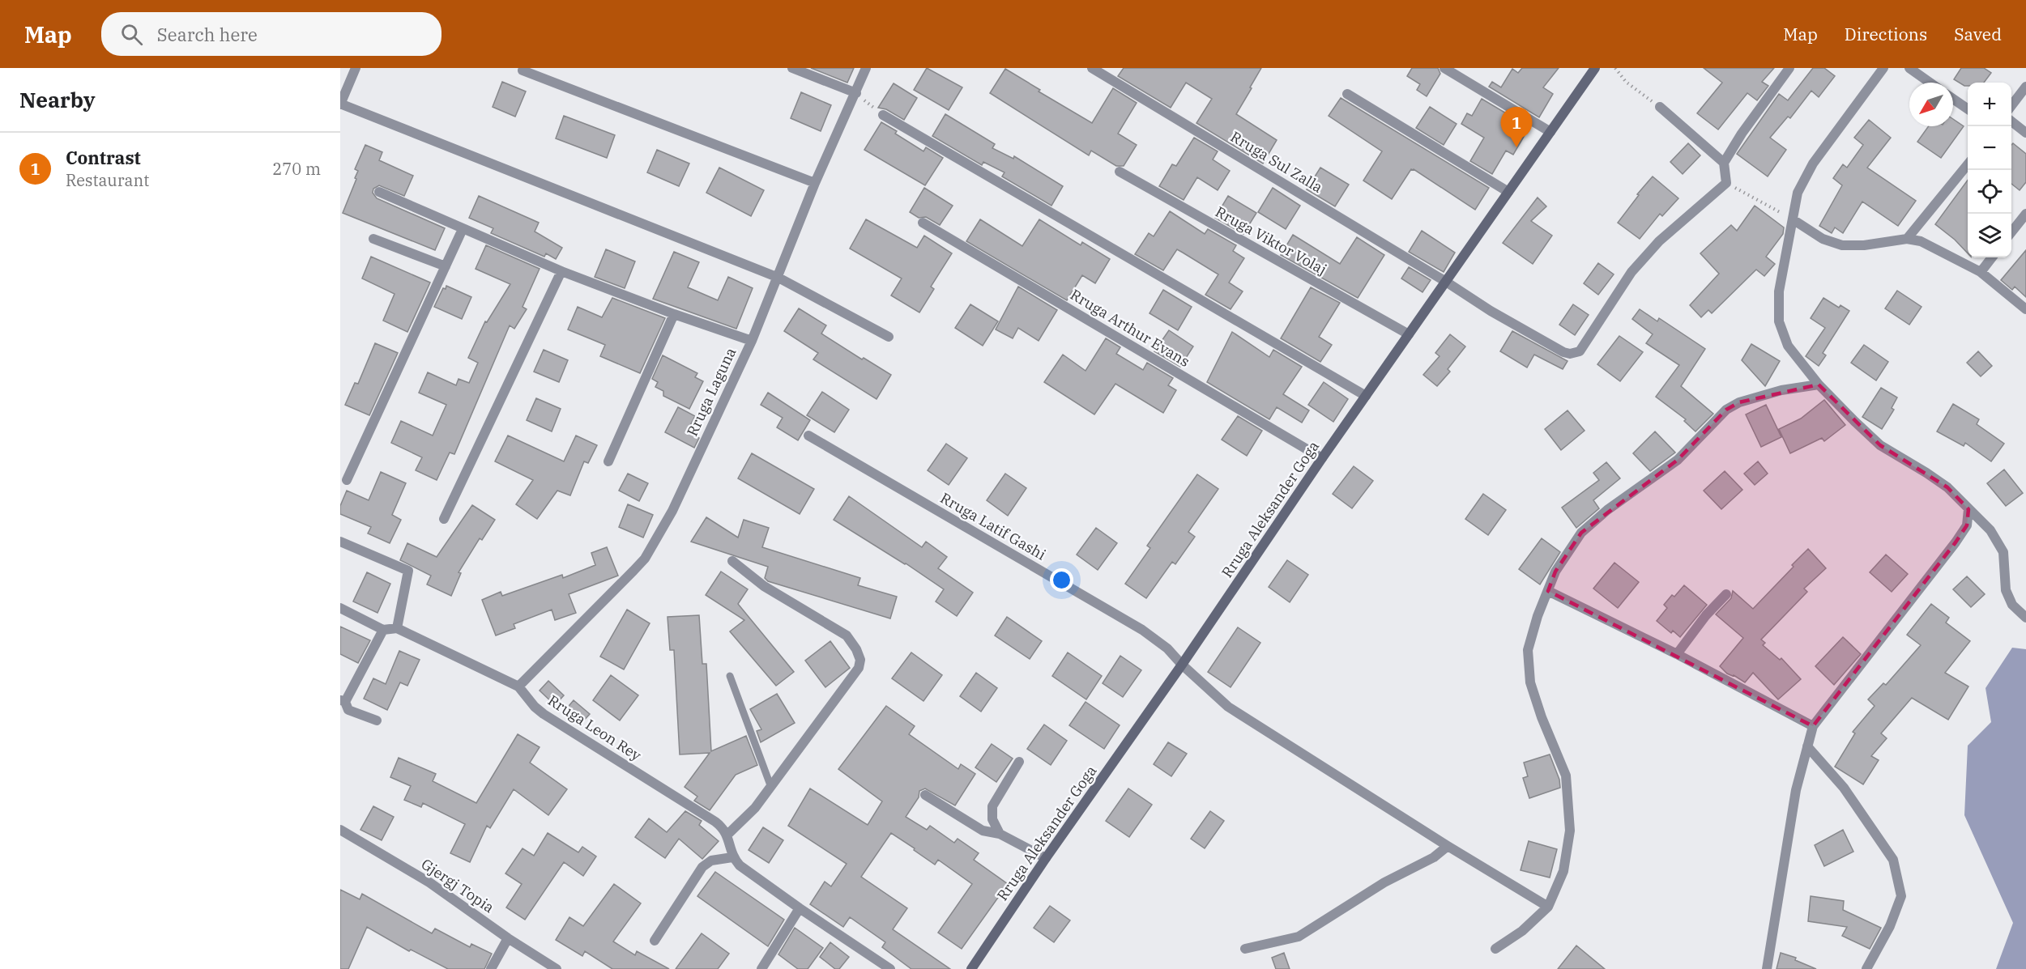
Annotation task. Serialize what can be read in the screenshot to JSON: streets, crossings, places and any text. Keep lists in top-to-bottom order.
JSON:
{
  "streets": {
    "main road": ["Rruga Aleksander Goga"],
    "street": [
      "Rruga Sul Zalla",
      "Rruga Viktor Volaj",
      "Rruga Arthur Evans",
      "Rruga Laguna",
      "Rruga Latif Gashi",
      "Rruga Leon Rey",
      "Gjergj Topia"
    ]
  },
  "crossings": [
    ["Rruga Sul Zalla", "Rruga Aleksander Goga"],
    ["Rruga Viktor Volaj", "Rruga Aleksander Goga"],
    ["Rruga Arthur Evans", "Rruga Aleksander Goga"],
    ["Rruga Laguna", "Rruga Leon Rey"],
    ["Rruga Aleksander Goga", "Rruga Latif Gashi"]
  ],
  "north": "bottom left",
  "page": {
    "header": "Map",
    "search": "Search here",
    "nav": ["Map", "Directions", "Saved"],
    "heading": "Nearby",
    "map_buttons": ["+", "−"],
    "pins": "1",
    "list": [
      {
        "mark": "1",
        "name": "Contrast",
        "note": "Restaurant",
        "value": "270 m"
      }
    ]
  }
}
